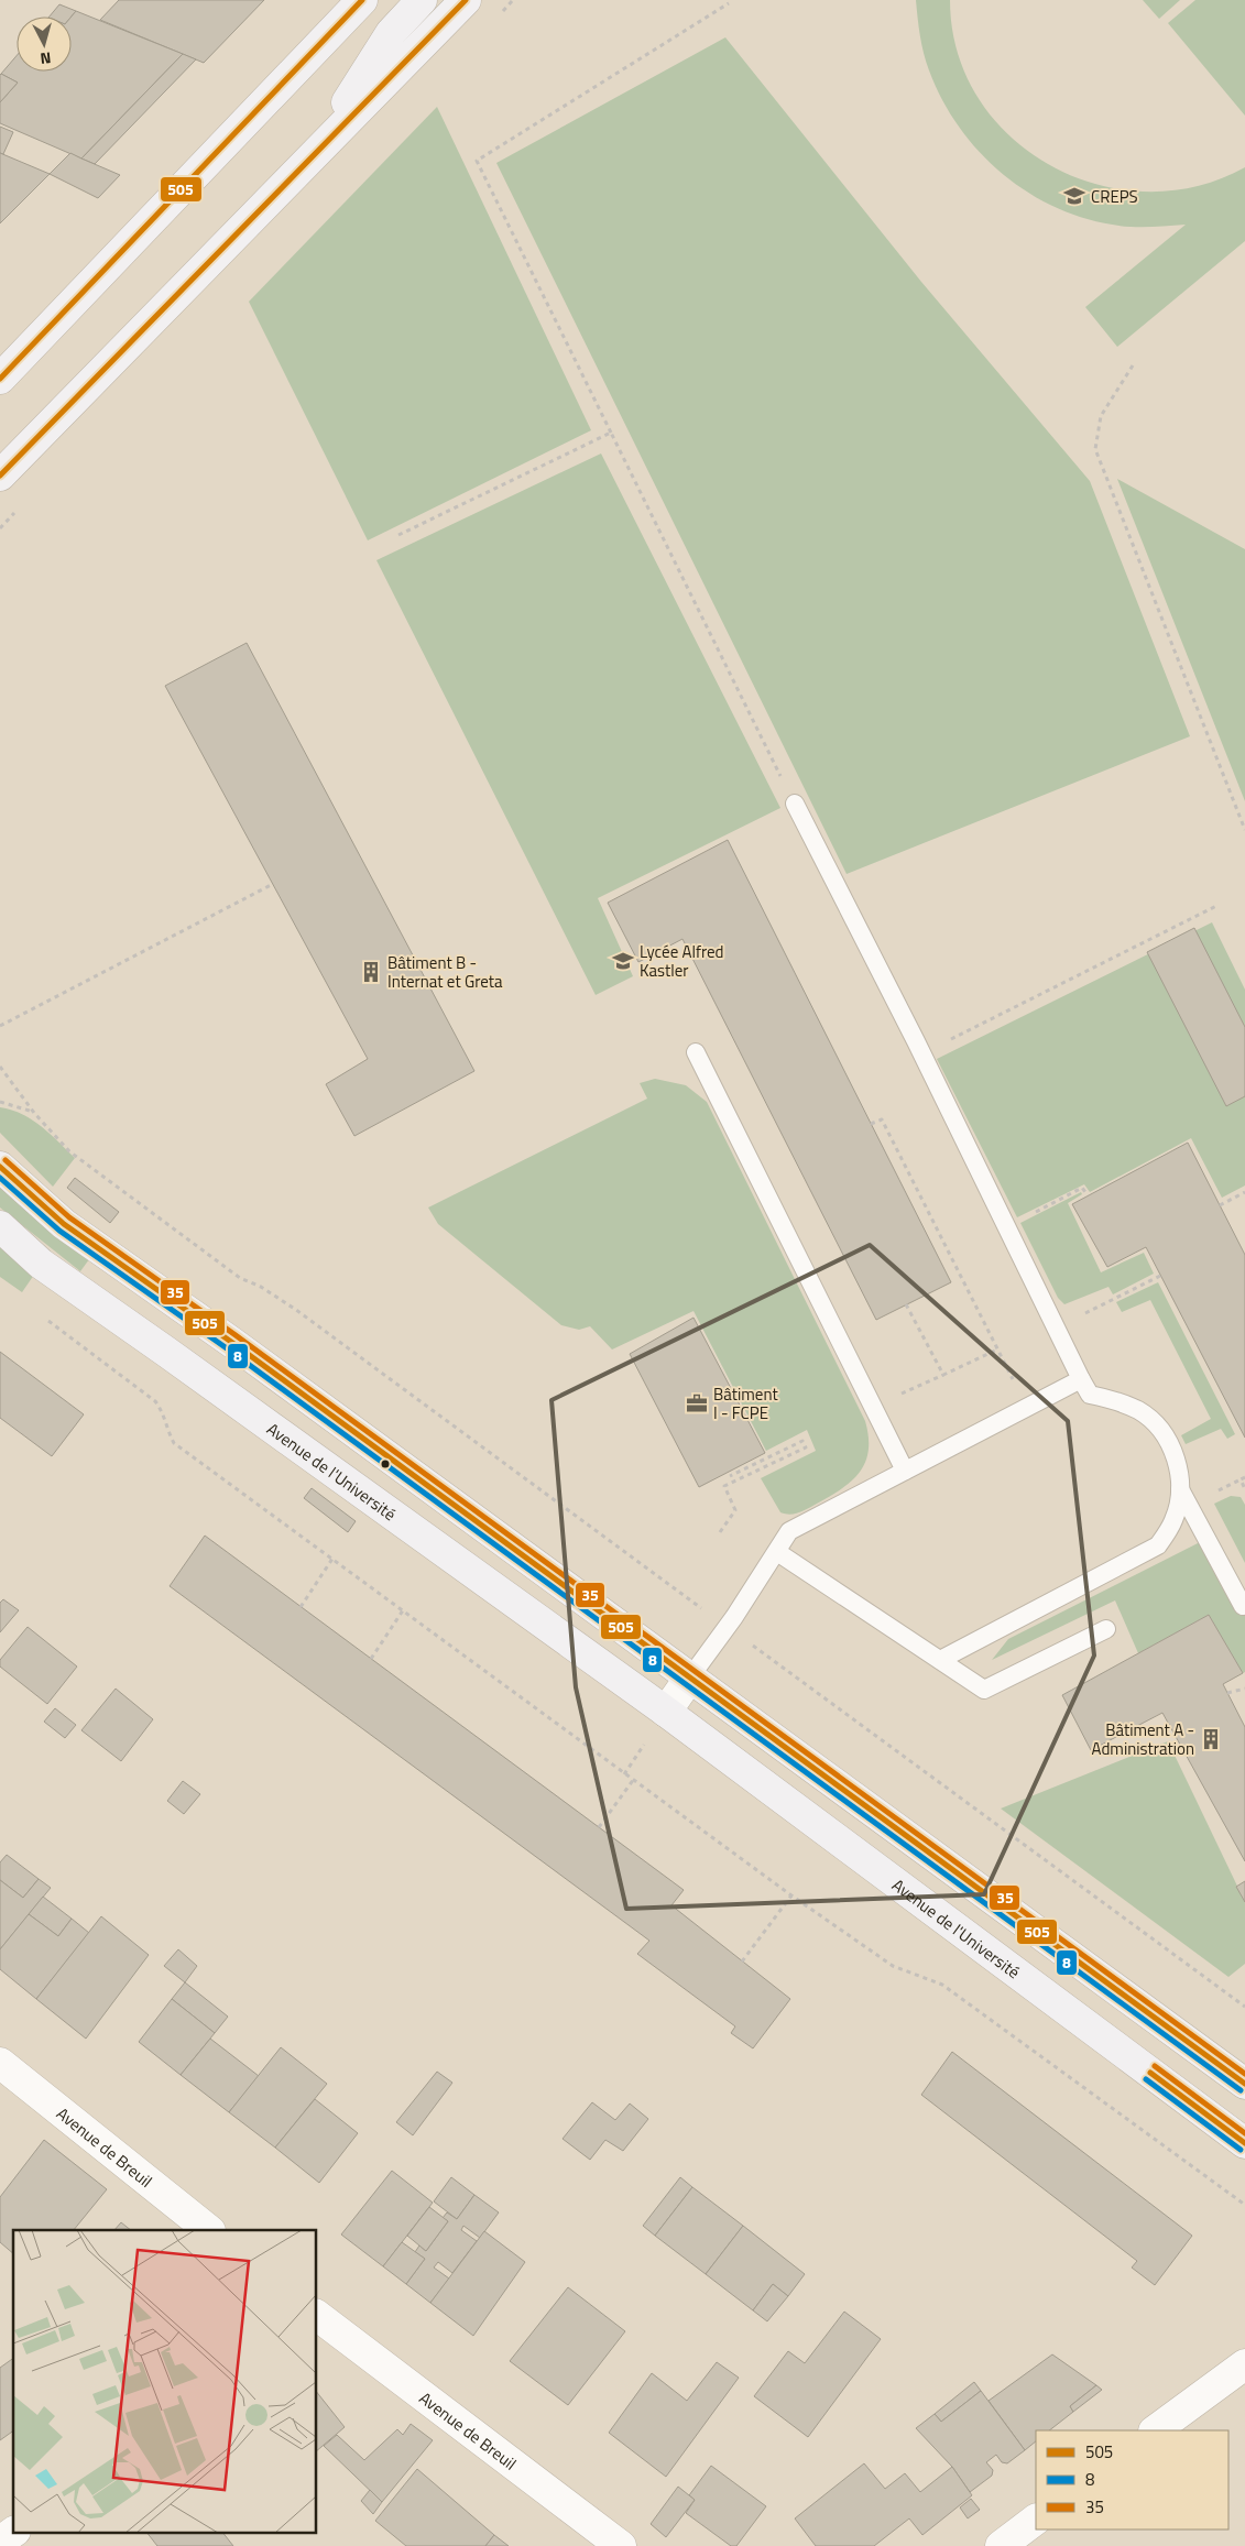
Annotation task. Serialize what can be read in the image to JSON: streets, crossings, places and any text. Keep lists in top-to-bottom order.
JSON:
{
  "streets": {
    "street": ["Avenue de l'Université", "Avenue de Breuil"]
  },
  "places": {
    "school or university": ["CREPS", "Lycée Alfred Kastler"],
    "building": ["Bâtiment B - Internat et Greta", "Bâtiment A - Administration"],
    "office": ["Bâtiment I - FCPE"]
  },
  "lines": ["transit line 505", "transit line 35", "transit line 8"],
  "legend": ["505", "8", "35"],
  "north": "bottom"
}
